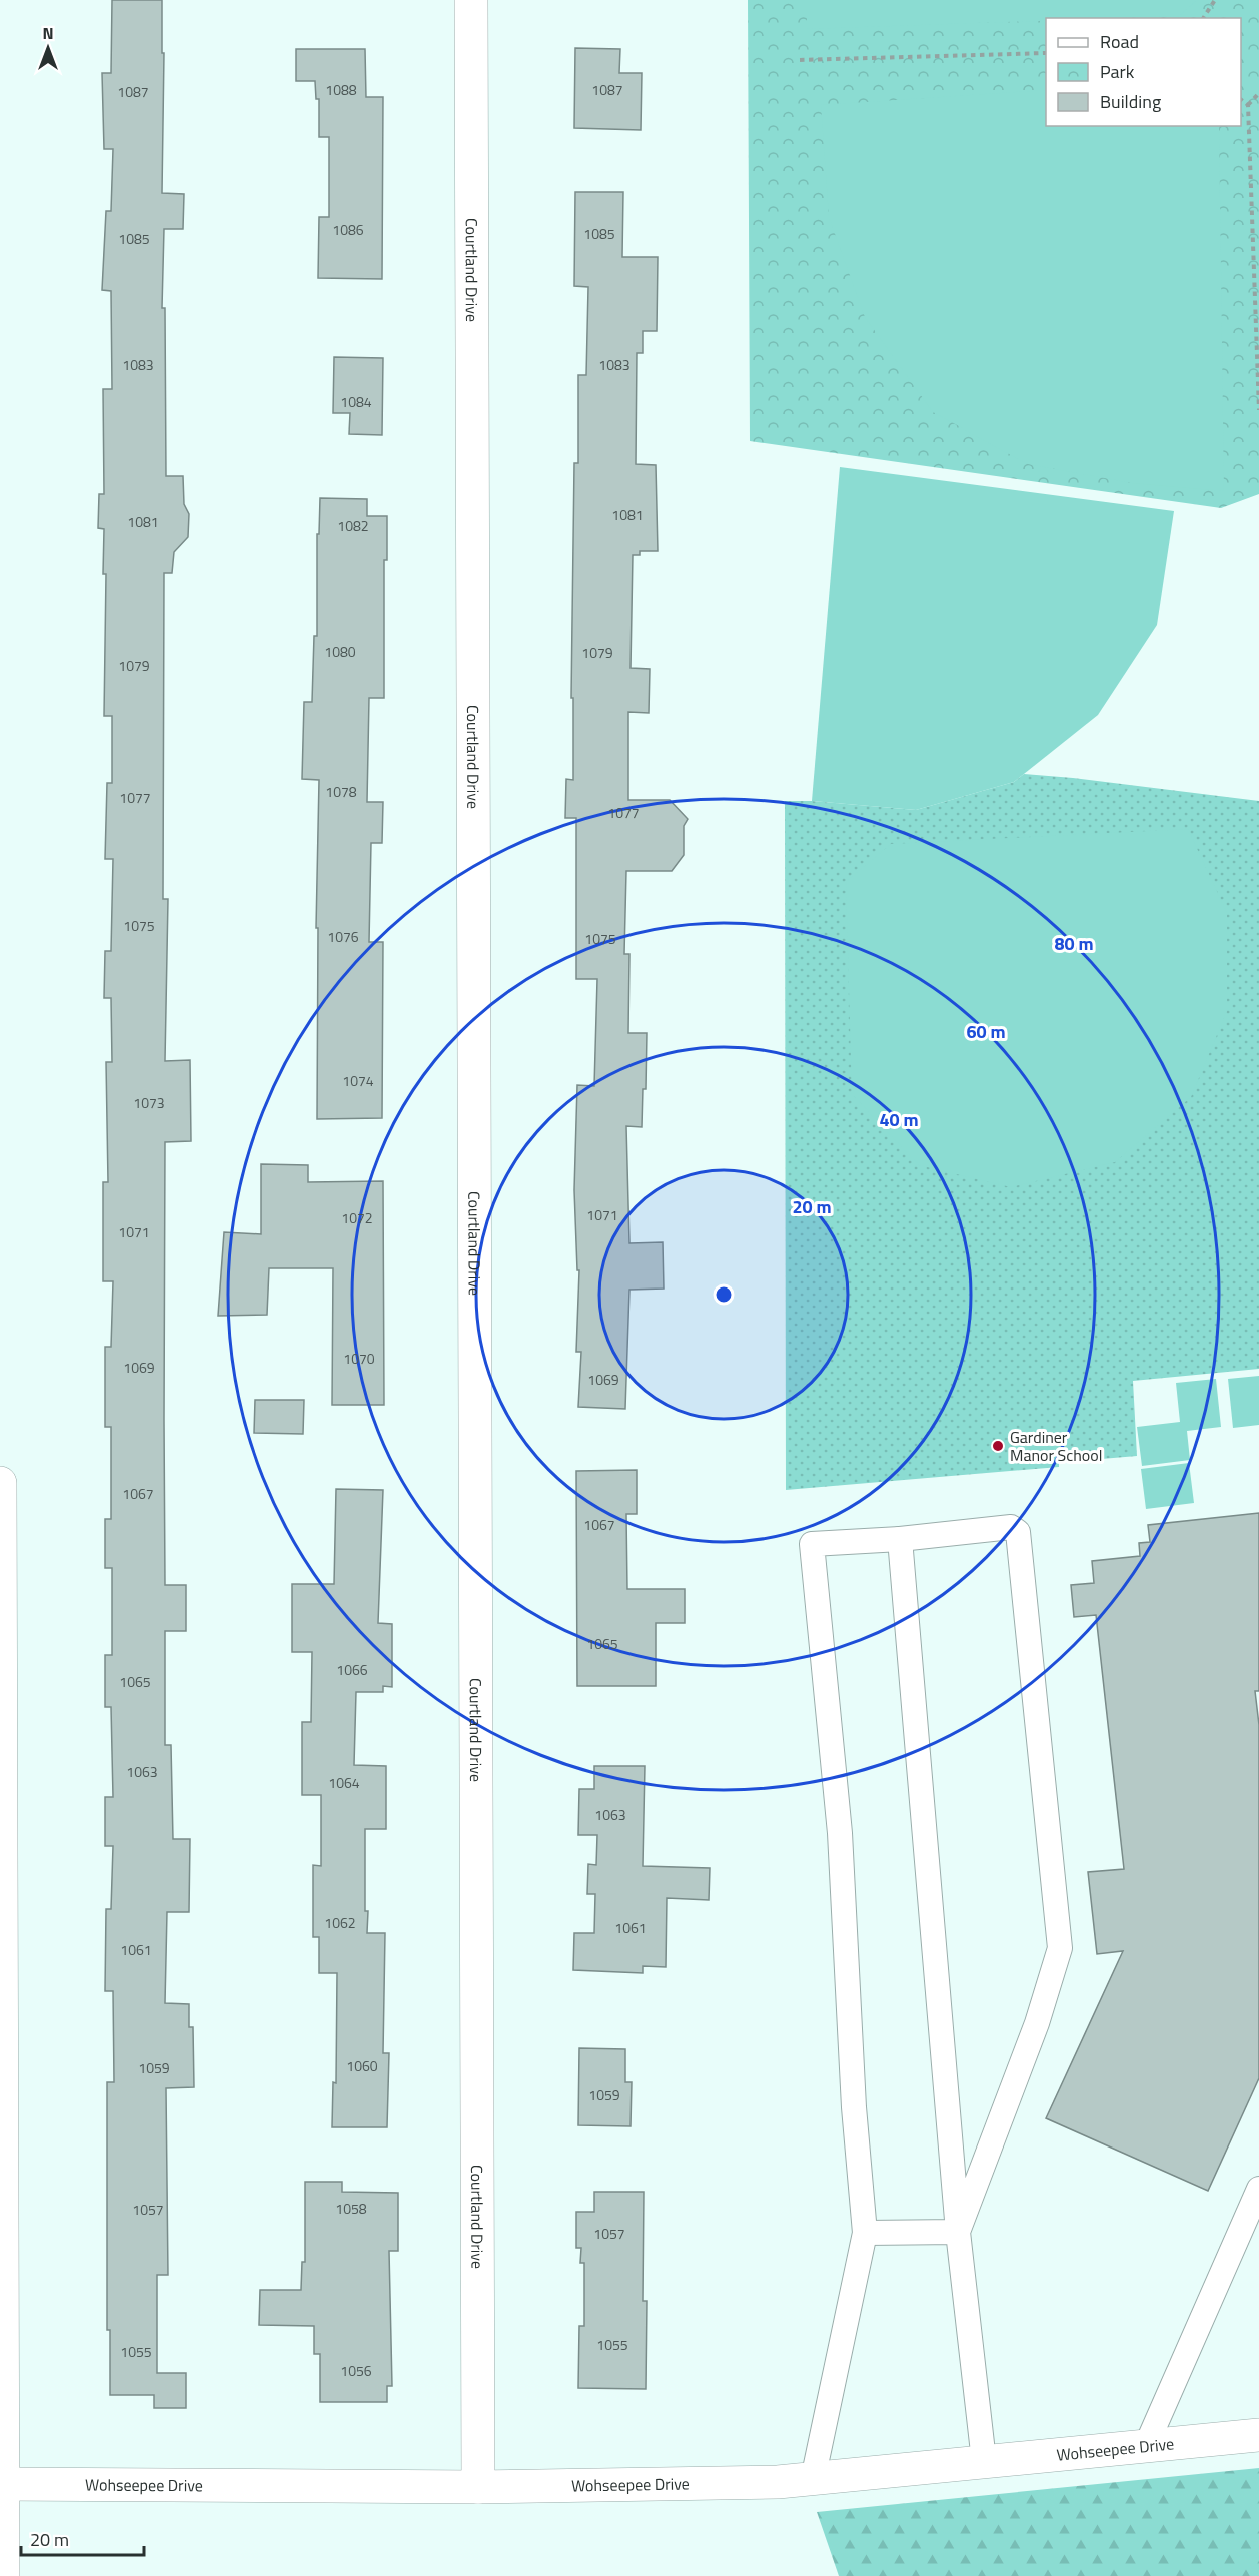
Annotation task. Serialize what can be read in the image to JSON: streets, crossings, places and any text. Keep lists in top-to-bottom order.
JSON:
{
  "streets": {
    "street": ["Courtland Drive", "Wohseepee Drive"]
  },
  "crossings": [
    ["Courtland Drive", "Wohseepee Drive"]
  ],
  "places": ["Gardiner Manor School"],
  "house_numbers": [
    "1088",
    "1087",
    "1087",
    "1086",
    "1085",
    "1085",
    "1083",
    "1083",
    "1084",
    "1081",
    "1081",
    "1082",
    "1080",
    "1079",
    "1079",
    "1078",
    "1077",
    "1077",
    "1075",
    "1076",
    "1075",
    "1074",
    "1073",
    "1071",
    "1072",
    "1071",
    "1070",
    "1069",
    "1069",
    "1067",
    "1067",
    "1065",
    "1066",
    "1065",
    "1063",
    "1064",
    "1063",
    "1062",
    "1061",
    "1061",
    "1060",
    "1059",
    "1059",
    "1058",
    "1057",
    "1057",
    "1055",
    "1055",
    "1056"
  ],
  "legend": ["Road", "Park", "Building"],
  "scale_bar": "20 m",
  "north": "top",
  "rings": [
    "80 m",
    "60 m",
    "40 m",
    "20 m"
  ]
}
